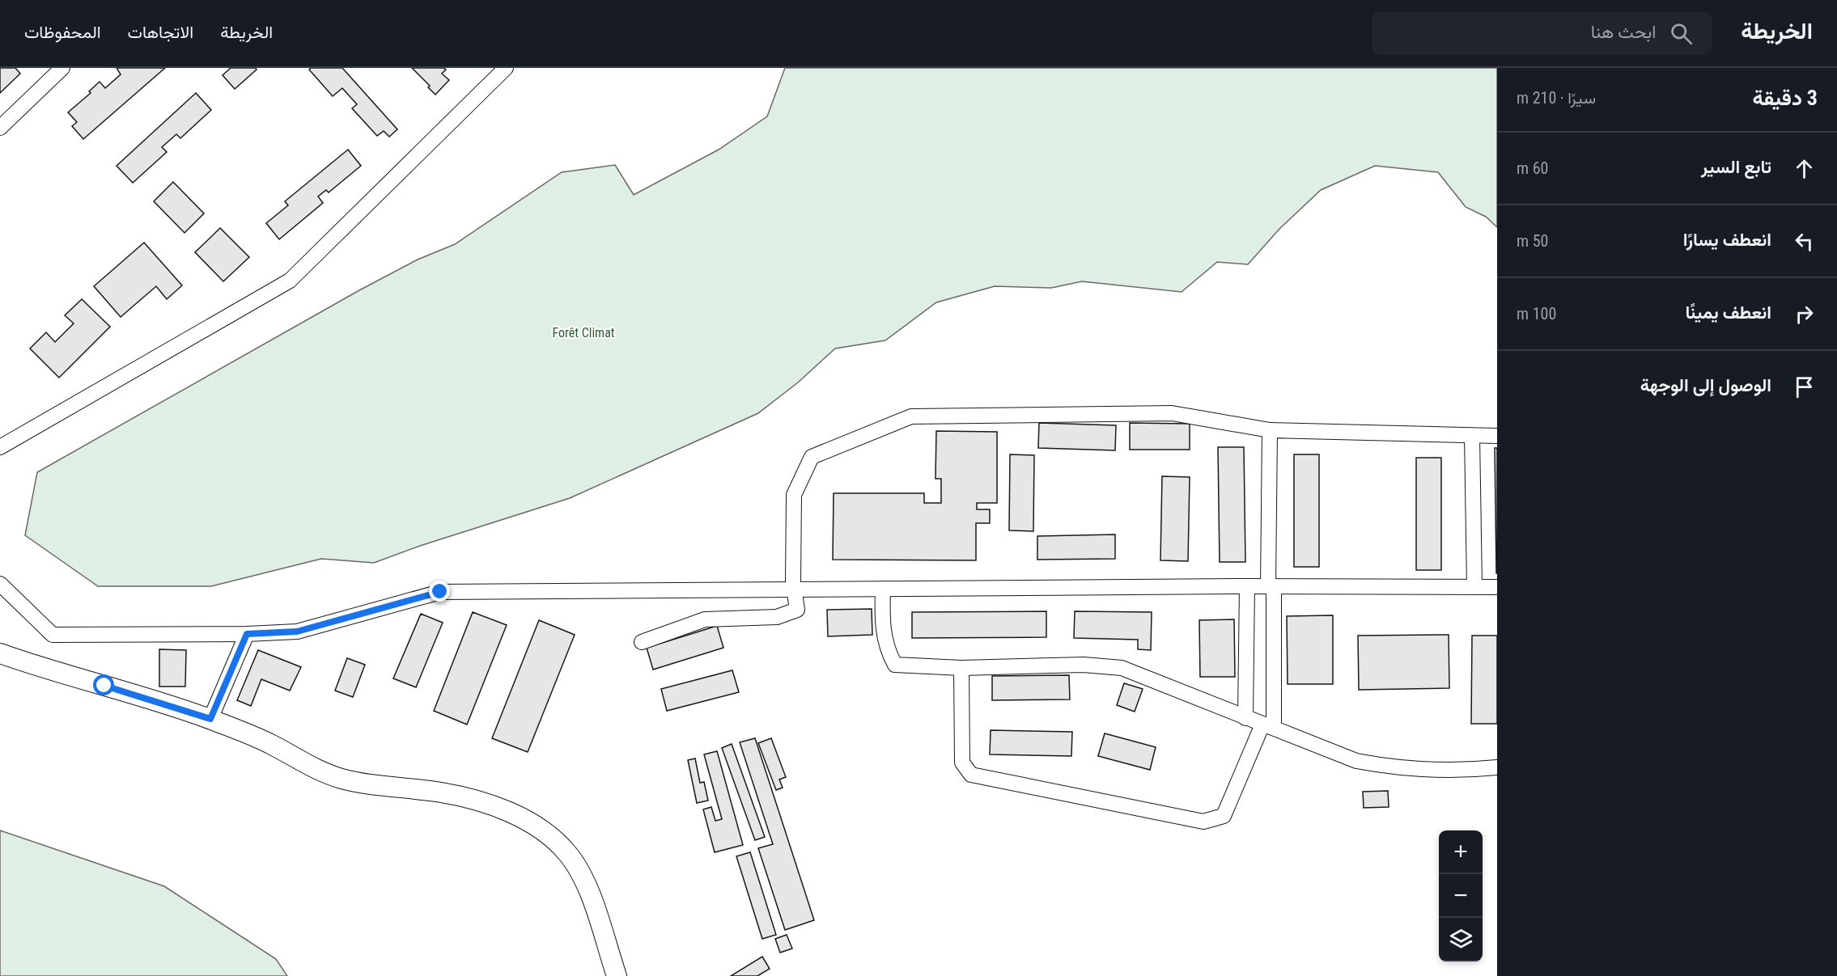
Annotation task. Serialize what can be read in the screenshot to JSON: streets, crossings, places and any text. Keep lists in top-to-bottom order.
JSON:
{
  "parks": ["Forêt Climat"],
  "page": {
    "header": "الخريطة",
    "search": "ابحث هنا",
    "nav": ["الخريطة", "الاتجاهات", "المحفوظات"],
    "heading": ["3 دقيقة", "سيرًا · 210 m"],
    "list": [
      ["تابع السير", "60 m"],
      ["انعطف يسارًا", "50 m"],
      ["انعطف يمينًا", "100 m"],
      "الوصول إلى الوجهة"
    ],
    "map_buttons": ["+", "−"]
  }
}
